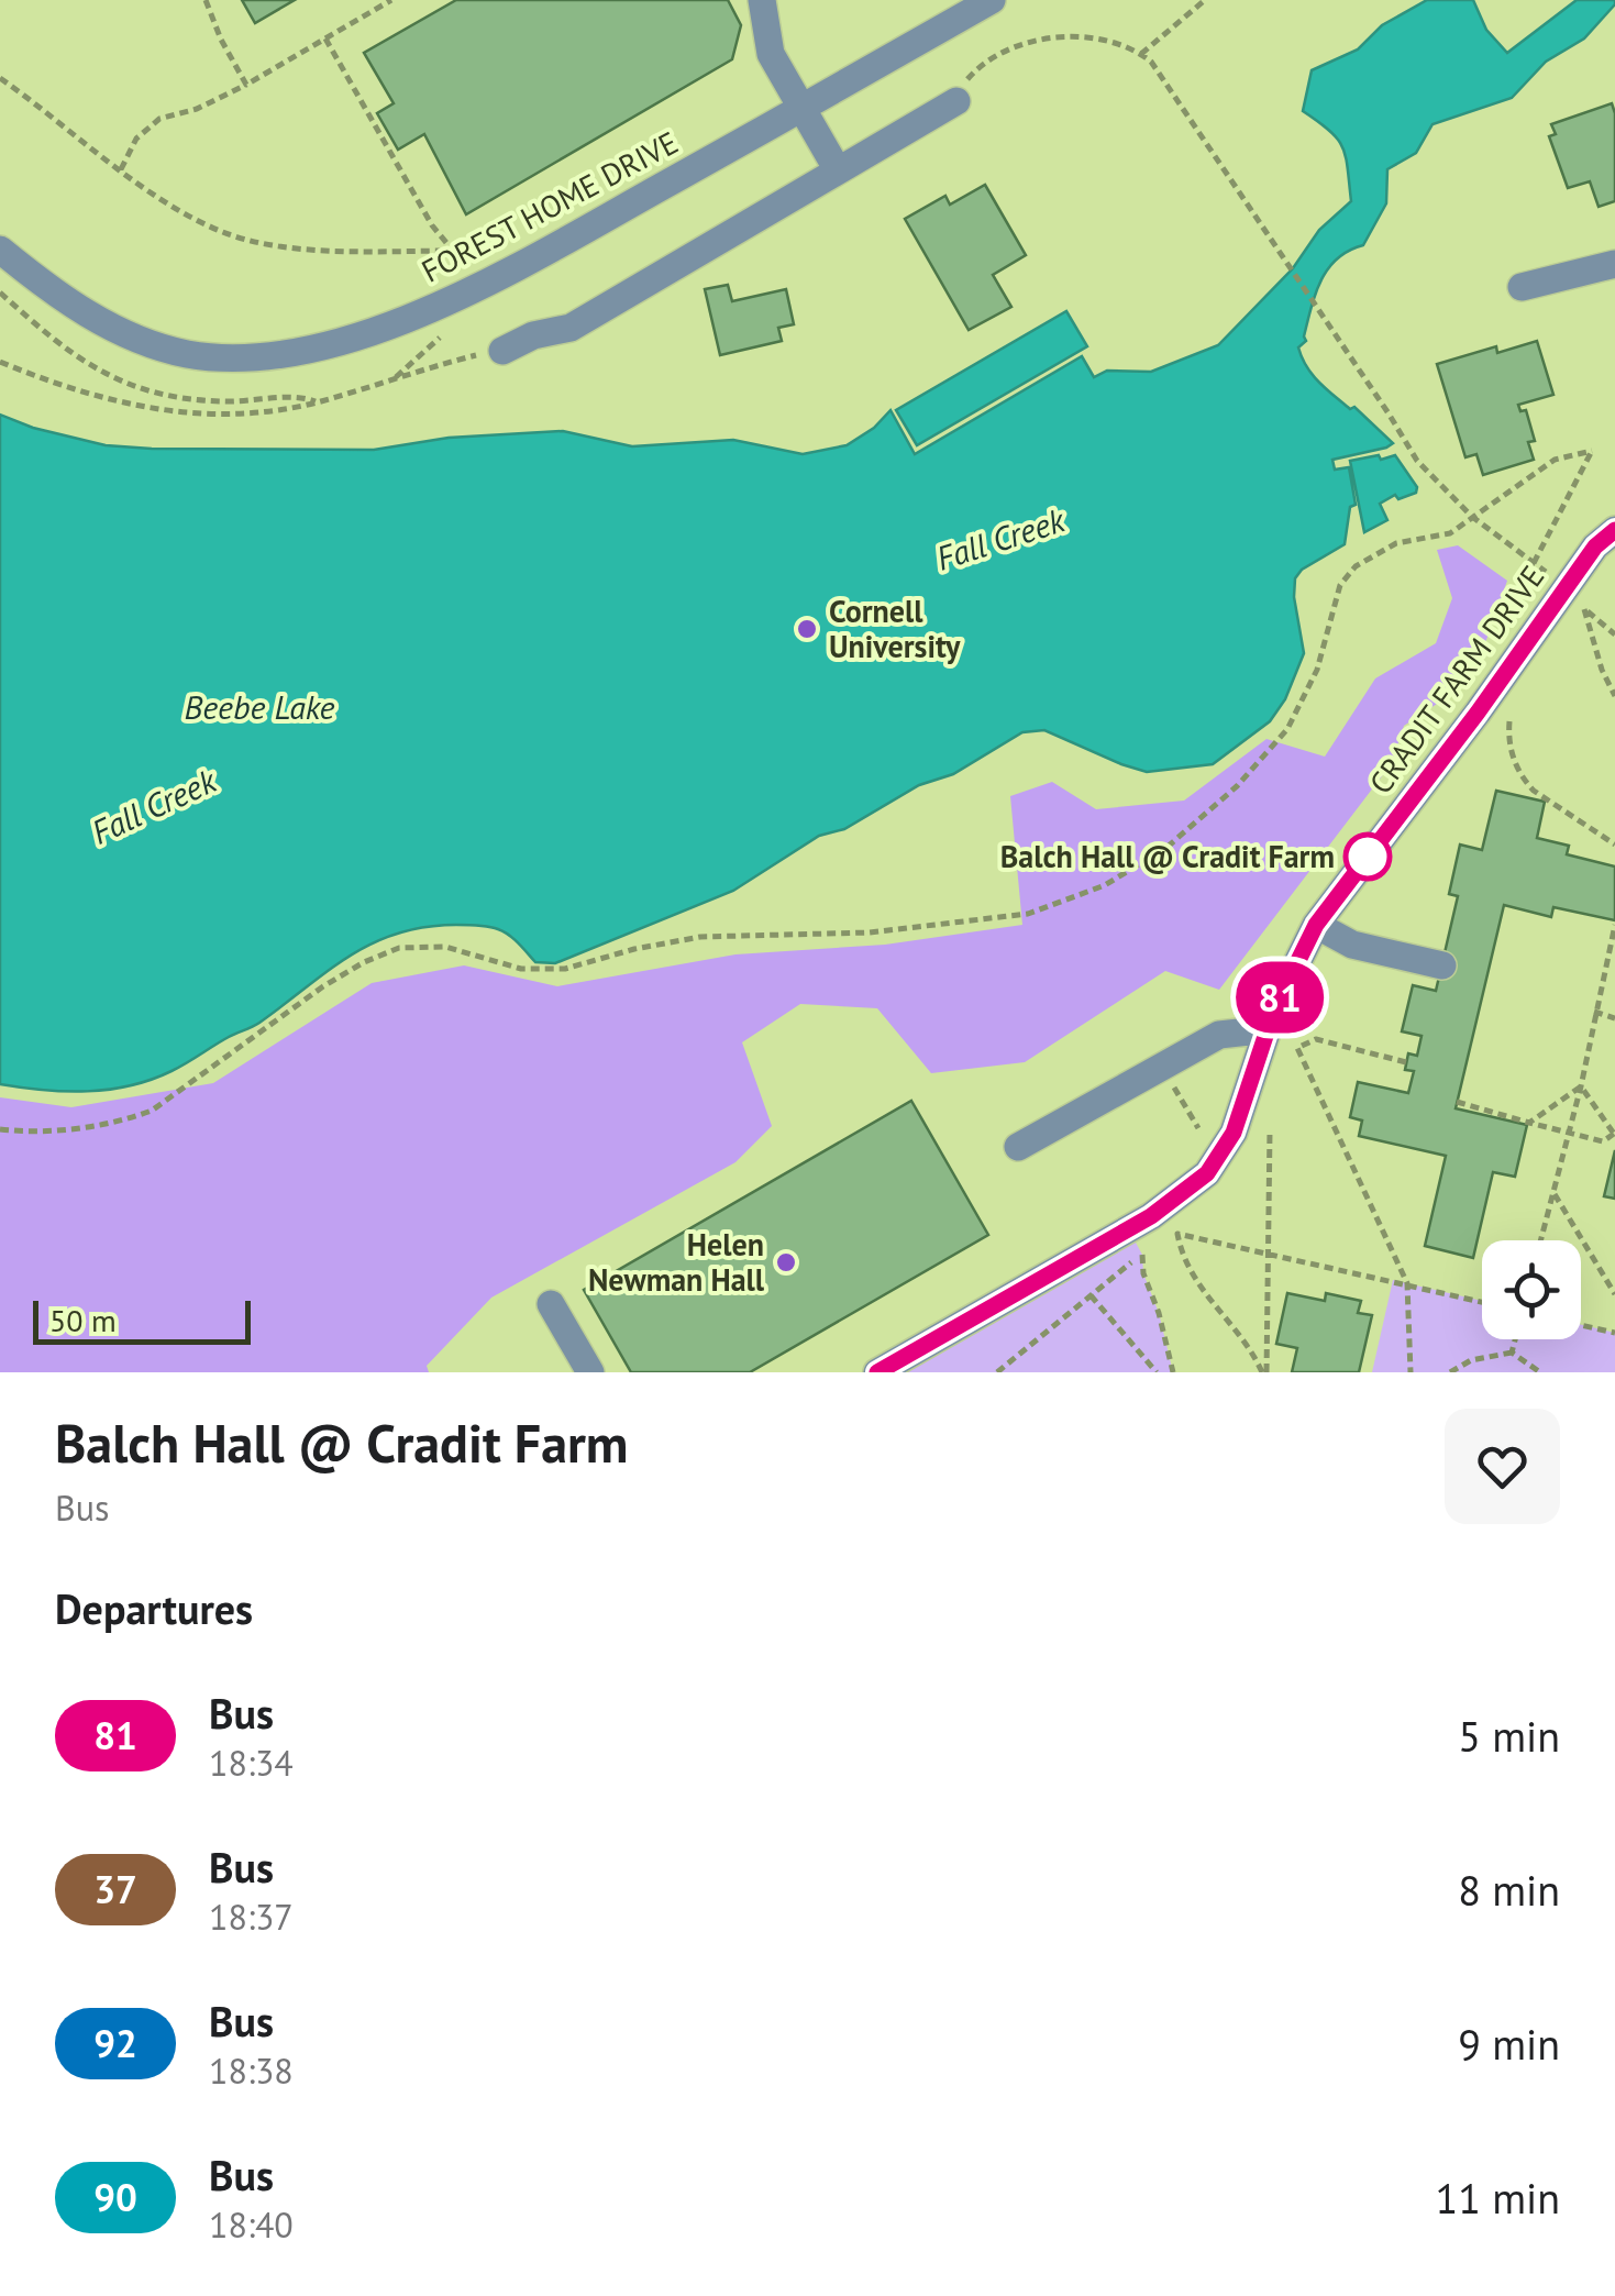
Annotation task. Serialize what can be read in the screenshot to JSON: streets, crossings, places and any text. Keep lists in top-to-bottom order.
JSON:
{
  "streets": {
    "street": ["FOREST HOME DRIVE", "CRADIT FARM DRIVE"]
  },
  "water": ["Fall Creek", "Beebe Lake"],
  "places": ["Cornell University", "Balch Hall @ Cradit Farm", "Helen Newman Hall"],
  "lines": ["bus line 81"],
  "scale_bar": "50 m",
  "page": {
    "on_map": "81",
    "scale": "50 m",
    "heading": [
      ["Balch Hall @ Cradit Farm", "Bus"],
      "Departures"
    ],
    "list": [
      {
        "mark": "81",
        "name": "Bus",
        "note": "18:34",
        "value": "5 min"
      },
      {
        "mark": "37",
        "name": "Bus",
        "note": "18:37",
        "value": "8 min"
      },
      {
        "mark": "92",
        "name": "Bus",
        "note": "18:38",
        "value": "9 min"
      },
      {
        "mark": "90",
        "name": "Bus",
        "note": "18:40",
        "value": "11 min"
      }
    ]
  }
}
